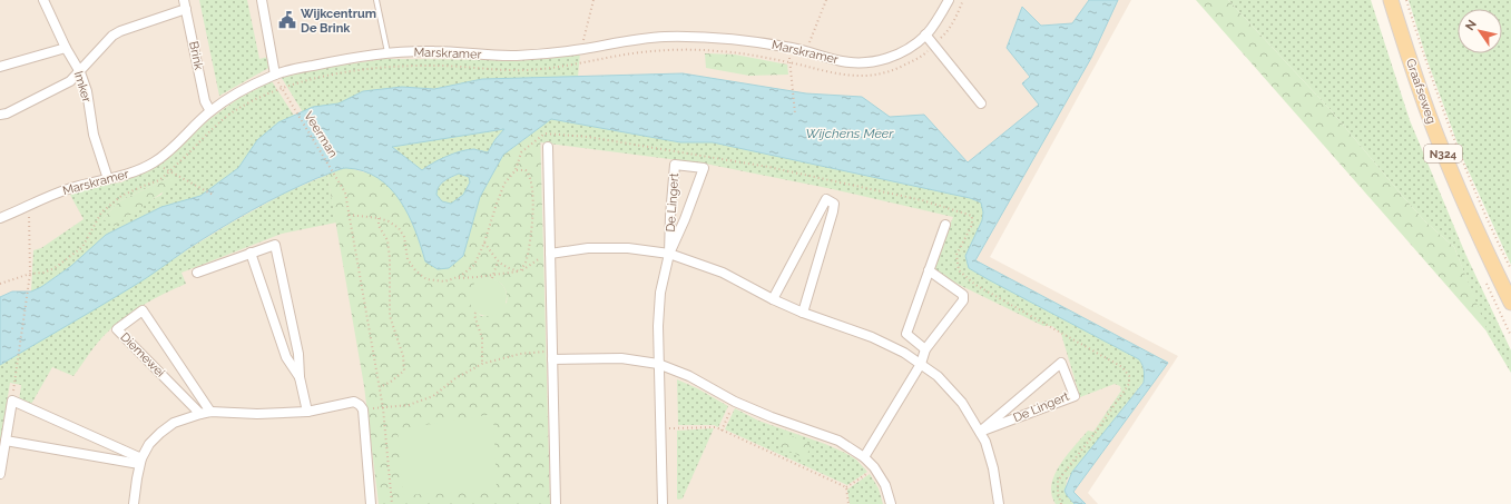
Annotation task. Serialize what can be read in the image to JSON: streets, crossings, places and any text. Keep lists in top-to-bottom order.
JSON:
{
  "streets": {
    "main road": ["Graafseweg", "N324"],
    "street": [
      "Marskramer",
      "Brink",
      "Imker",
      "De Lingert",
      "Diemewei"
    ],
    "path": ["Veerman"]
  },
  "crossings": [
    ["Marskramer", "Brink"],
    ["Marskramer", "Imker"]
  ],
  "water": ["Wijchens Meer"],
  "places": {
    "public building": ["Wijkcentrum De Brink"]
  },
  "north": "top left"
}
